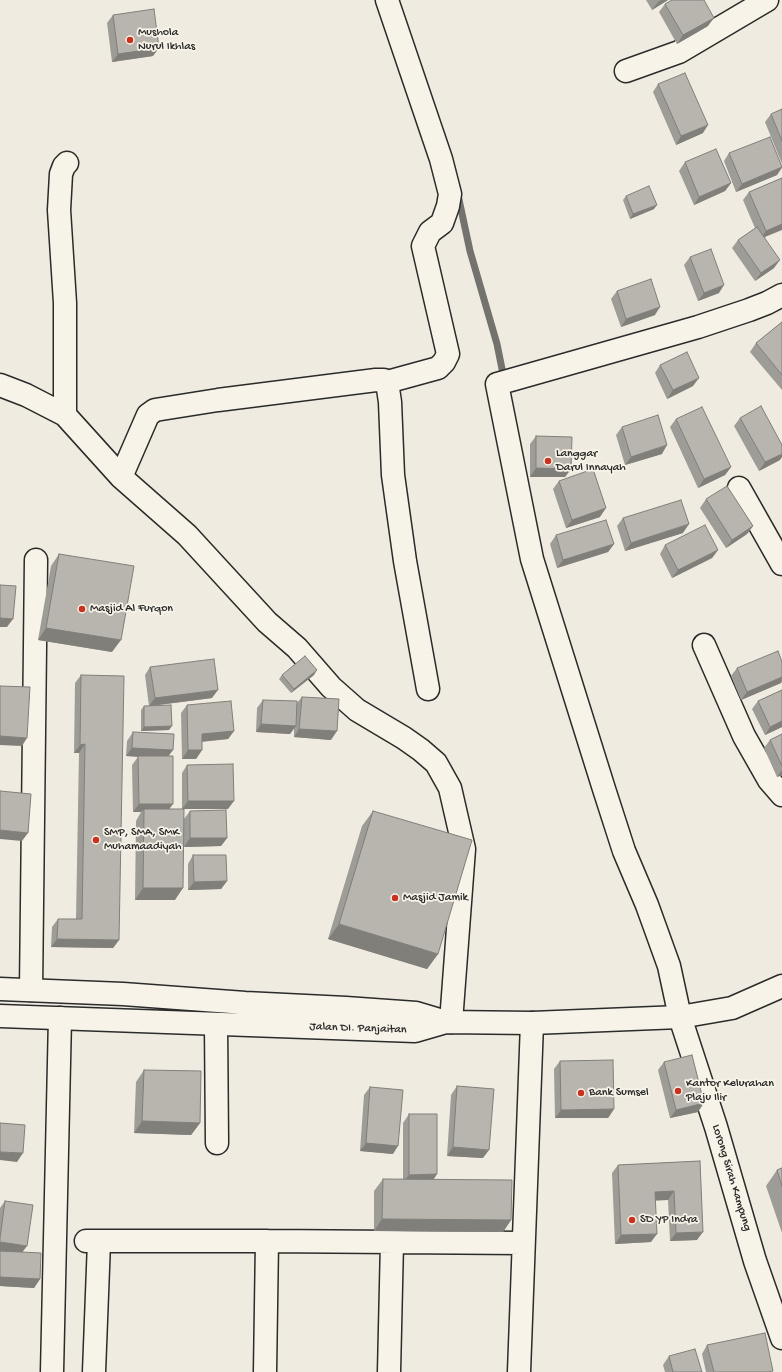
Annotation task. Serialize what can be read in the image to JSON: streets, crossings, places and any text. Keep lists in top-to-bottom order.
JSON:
{
  "streets": {
    "street": ["Jalan DI. Panjaitan", "Lorong Sirah Kampung"]
  },
  "crossings": [
    ["Jalan DI. Panjaitan", "Lorong Sirah Kampung"]
  ],
  "places": [
    "Mushola Nurul Ikhlas",
    "Langgar Darul Innayah",
    "Masjid Al Furqon",
    "SMP, SMA, SMK Muhamaadiyah",
    "Masjid Jamik",
    "Kantor Kelurahan Plaju Ilir",
    "Bank Sumsel",
    "SD YP Indra"
  ]
}
